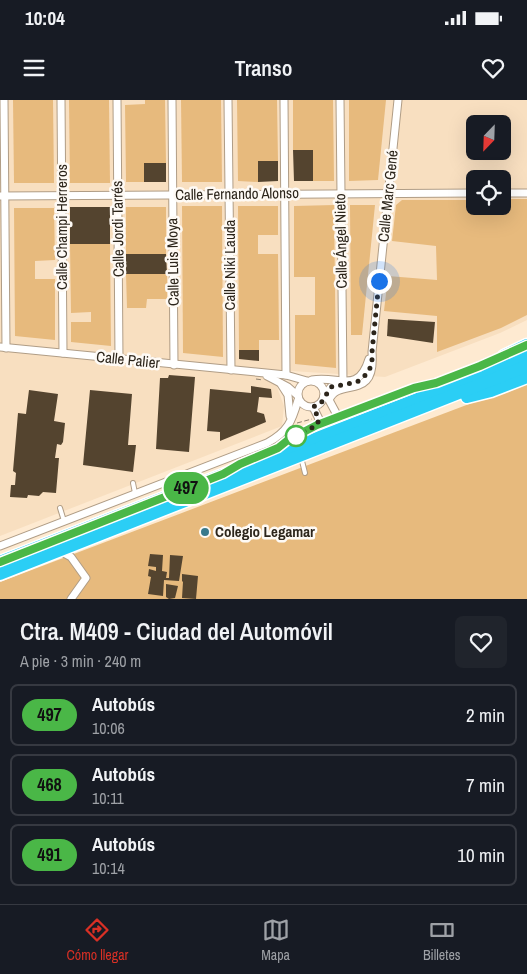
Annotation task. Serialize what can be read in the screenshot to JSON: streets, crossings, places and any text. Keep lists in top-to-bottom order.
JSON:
{
  "streets": {
    "street": [
      "Calle Fernando Alonso",
      "Calle Marc Gené",
      "Calle Champi Herreros",
      "Calle Jordi Tarrés",
      "Calle Ángel Nieto",
      "Calle Luis Moya",
      "Calle Niki Lauda",
      "Calle Palier"
    ]
  },
  "crossings": [
    ["Calle Fernando Alonso", "Calle Marc Gené"],
    ["Calle Fernando Alonso", "Calle Champi Herreros"],
    ["Calle Fernando Alonso", "Calle Jordi Tarrés"],
    ["Calle Fernando Alonso", "Calle Ángel Nieto"],
    ["Calle Fernando Alonso", "Calle Luis Moya"],
    ["Calle Fernando Alonso", "Calle Niki Lauda"],
    ["Calle Marc Gené", "Calle Palier"],
    ["Calle Champi Herreros", "Calle Palier"],
    ["Calle Jordi Tarrés", "Calle Palier"],
    ["Calle Ángel Nieto", "Calle Palier"],
    ["Calle Luis Moya", "Calle Palier"],
    ["Calle Niki Lauda", "Calle Palier"]
  ],
  "places": ["Colegio Legamar"],
  "lines": ["bus line 497"],
  "north": "bottom left",
  "page": {
    "status": "10:04",
    "header": "Transo",
    "on_map": "497",
    "heading": ["Ctra. M409 - Ciudad del Automóvil", "A pie · 3 min · 240 m"],
    "list": [
      {
        "mark": "497",
        "name": "Autobús",
        "note": "10:06",
        "value": "2 min"
      },
      {
        "mark": "468",
        "name": "Autobús",
        "note": "10:11",
        "value": "7 min"
      },
      {
        "mark": "491",
        "name": "Autobús",
        "note": "10:14",
        "value": "10 min"
      }
    ],
    "tabs": ["Cómo llegar", "Mapa", "Billetes"]
  }
}
